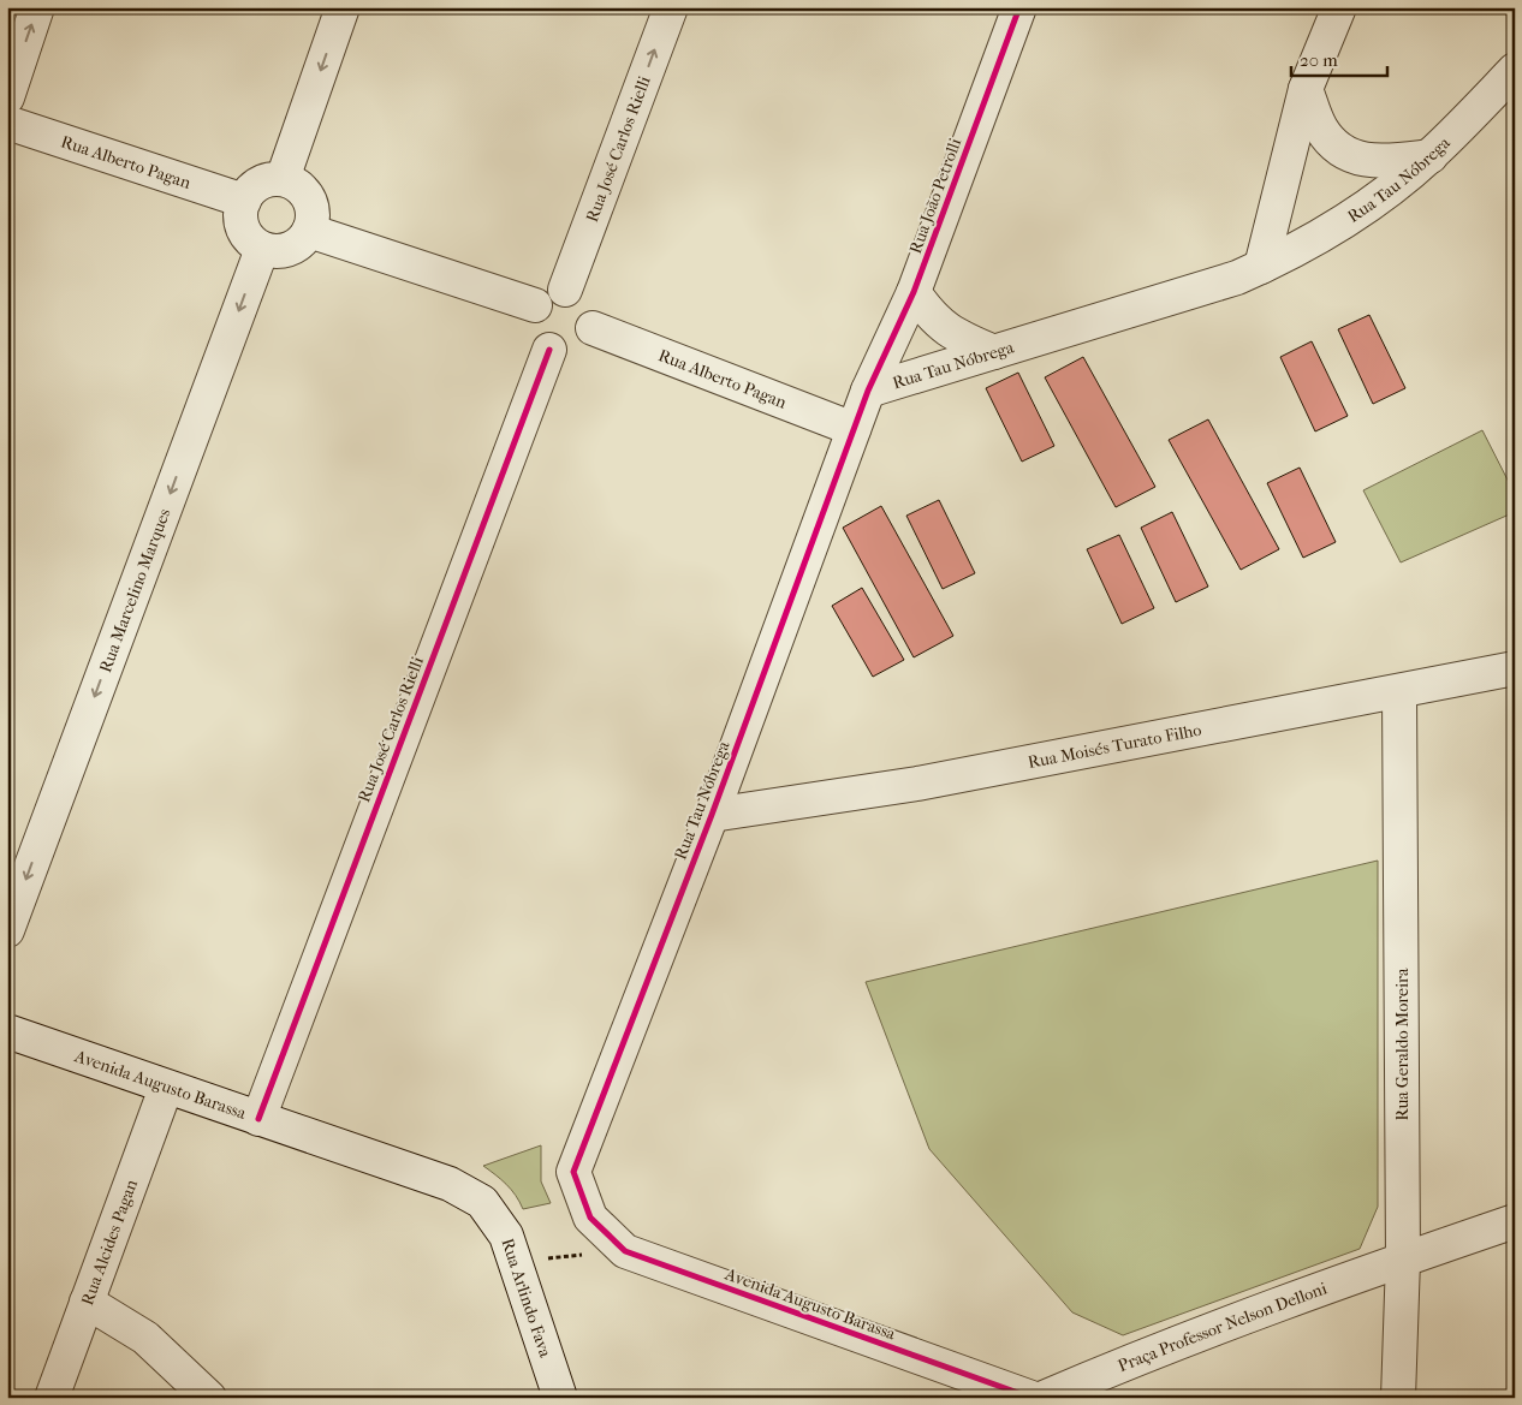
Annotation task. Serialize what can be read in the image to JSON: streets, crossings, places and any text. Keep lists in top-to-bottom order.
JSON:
{
  "streets": {
    "street": [
      "Rua José Carlos Rielli",
      "Rua Alberto Pagan",
      "Rua Tau Nóbrega",
      "Rua João Petrolli",
      "Rua Marcelino Marques",
      "Rua Moisés Turato Filho",
      "Rua Geraldo Moreira",
      "Avenida Augusto Barassa",
      "Rua Alcides Pagan",
      "Rua Arlindo Fava",
      "Praça Professor Nelson Delloni"
    ]
  },
  "crossings": [
    ["Rua José Carlos Rielli", "Rua Alberto Pagan"],
    ["Rua José Carlos Rielli", "Avenida Augusto Barassa"],
    ["Rua Alberto Pagan", "Rua Tau Nóbrega"],
    ["Rua Alberto Pagan", "Rua Marcelino Marques"],
    ["Rua Tau Nóbrega", "Rua João Petrolli"],
    ["Rua Tau Nóbrega", "Rua Moisés Turato Filho"],
    ["Rua Tau Nóbrega", "Avenida Augusto Barassa"],
    ["Rua Moisés Turato Filho", "Rua Geraldo Moreira"],
    ["Rua Geraldo Moreira", "Praça Professor Nelson Delloni"],
    ["Avenida Augusto Barassa", "Rua Alcides Pagan"],
    ["Avenida Augusto Barassa", "Rua Arlindo Fava"]
  ],
  "one_way": ["Rua Marcelino Marques"],
  "scale_bar": "20 m"
}
